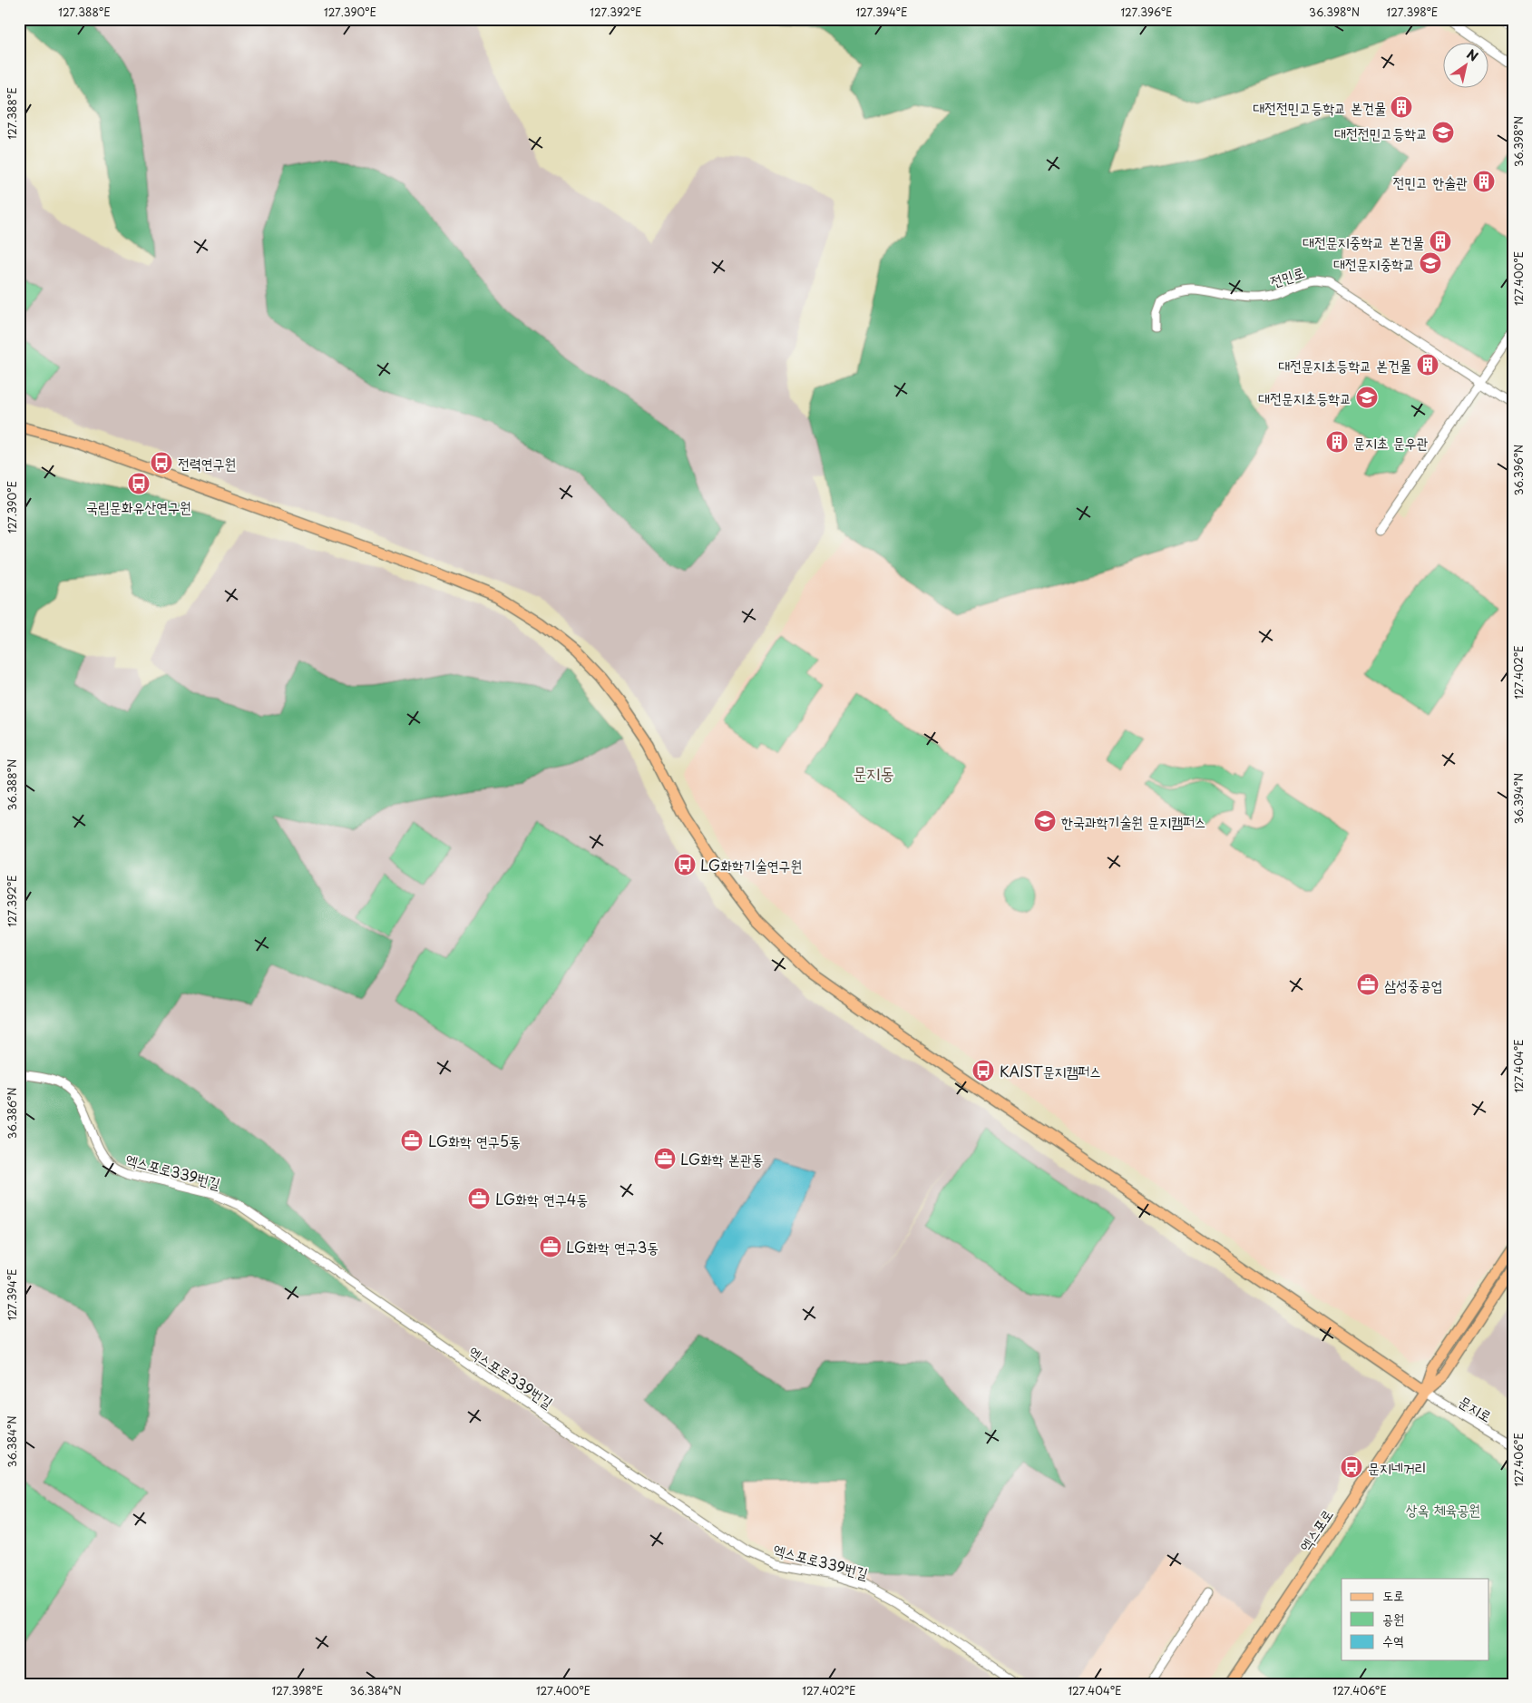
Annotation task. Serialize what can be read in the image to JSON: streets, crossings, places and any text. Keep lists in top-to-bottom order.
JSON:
{
  "streets": {
    "main road": ["엑스포로"],
    "street": ["전민로", "엑스포로339번길", "문지로"]
  },
  "crossings": [
    ["문지로", "엑스포로"]
  ],
  "districts": ["문지동"],
  "parks": ["상옥 체육공원"],
  "places": {
    "building": [
      "대전전민고등학교 본건물",
      "전민고 한솔관",
      "대전문지중학교 본건물",
      "대전문지초등학교 본건물",
      "문지초 문우관"
    ],
    "school or university": [
      "대전전민고등학교",
      "대전문지중학교",
      "대전문지초등학교",
      "한국과학기술원 문지캠퍼스"
    ],
    "bus stop": [
      "전력연구원",
      "국립문화유산연구원",
      "LG화학기술연구원",
      "KAIST문지캠퍼스",
      "문지네거리"
    ],
    "office": [
      "삼성중공업",
      "LG화학 연구5동",
      "LG화학 본관동",
      "LG화학 연구4동",
      "LG화학 연구3동"
    ]
  },
  "legend": ["도로", "공원", "수역"],
  "north": "top right",
  "coordinates": [
    "127.388°E",
    "127.390°E",
    "127.392°E",
    "127.394°E",
    "127.396°E",
    "36.398°N",
    "127.398°E",
    "127.400°E",
    "36.396°N",
    "127.402°E",
    "36.388°N",
    "36.394°N",
    "127.404°E",
    "36.386°N",
    "36.384°N",
    "127.406°E"
  ]
}
